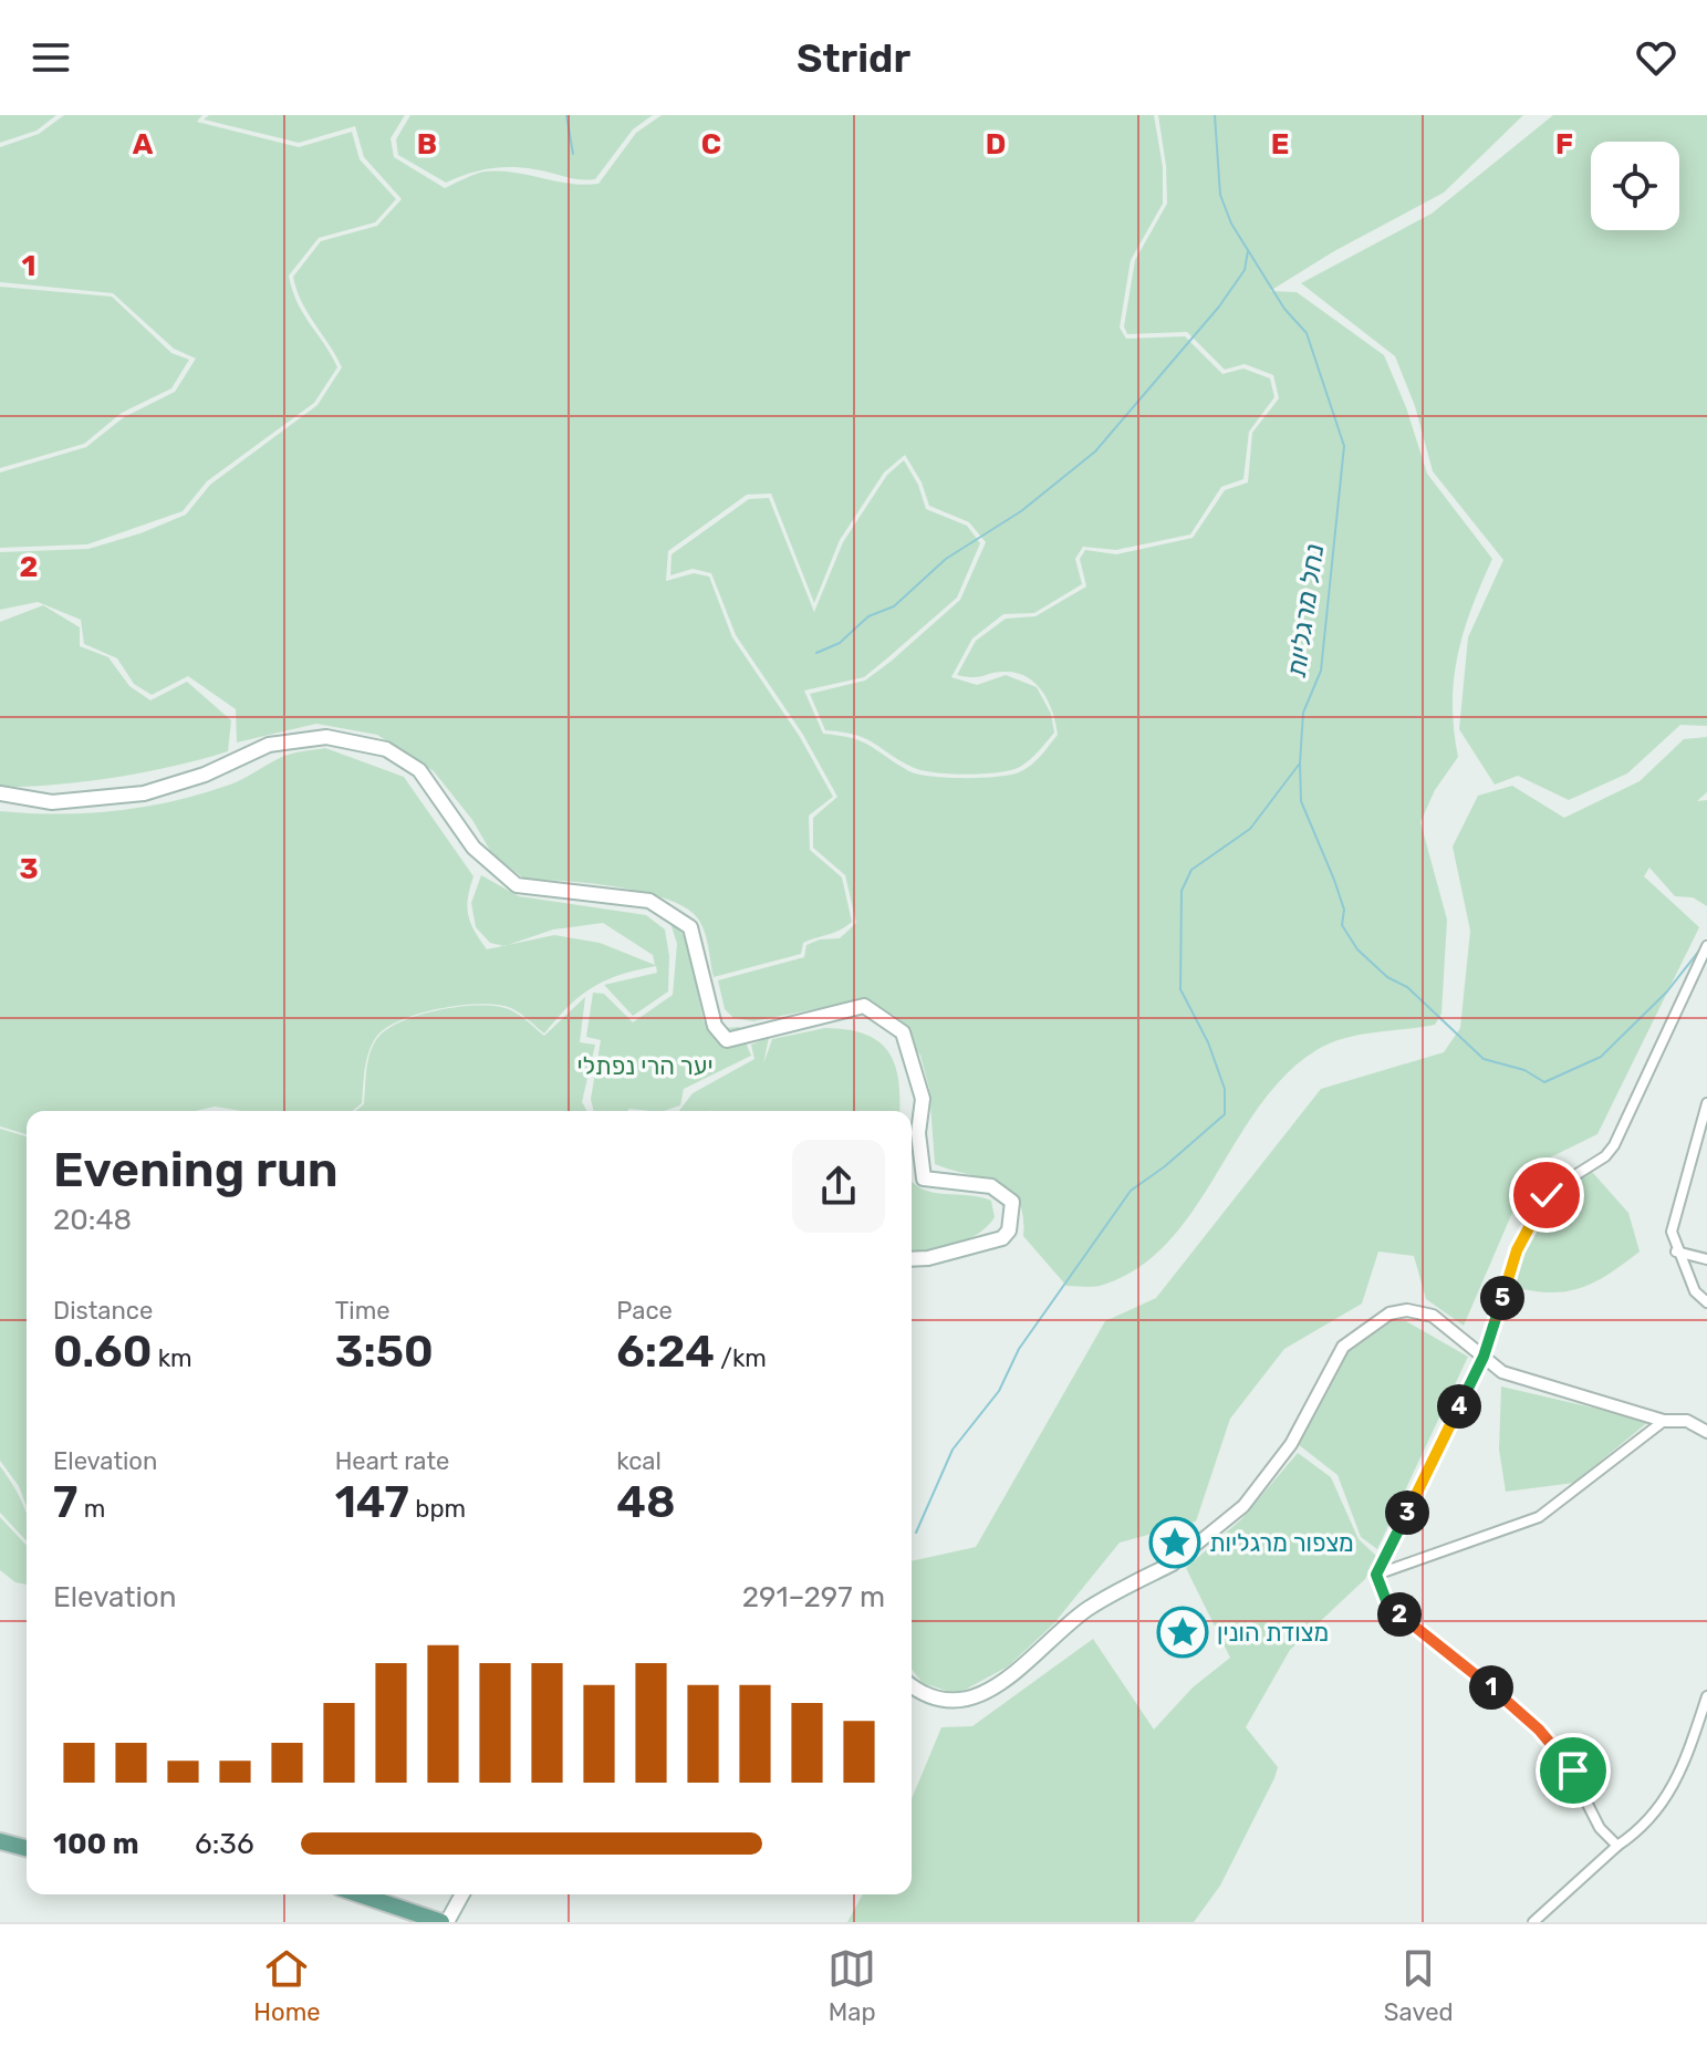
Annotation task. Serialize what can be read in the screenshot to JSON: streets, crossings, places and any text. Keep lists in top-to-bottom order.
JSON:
{
  "water": ["נחל מרגליות"],
  "parks": ["יער הרי נפתלי"],
  "places": {
    "place": ["מצפור מרגליות", "מצודת הונין"]
  },
  "page": {
    "header": "Stridr",
    "heading": ["Evening run", "20:48"],
    "stats": [
      ["Distance", "0.60 km"],
      ["Time", "3:50"],
      ["Pace", "6:24 /km"],
      ["Elevation", "7 m"],
      ["Heart rate", "147 bpm"],
      ["kcal", "48"]
    ],
    "pins": [
      "5",
      "4",
      "3",
      "2",
      "1"
    ],
    "chart": ["Elevation", "291–297 m"],
    "list": [
      {
        "name": "100 m",
        "note": "6:36"
      }
    ],
    "tabs": ["Home", "Map", "Saved"]
  },
  "grid": {
    "columns": [
      "A",
      "B",
      "C",
      "D",
      "E",
      "F"
    ],
    "rows": ["1", "2", "3"]
  }
}
